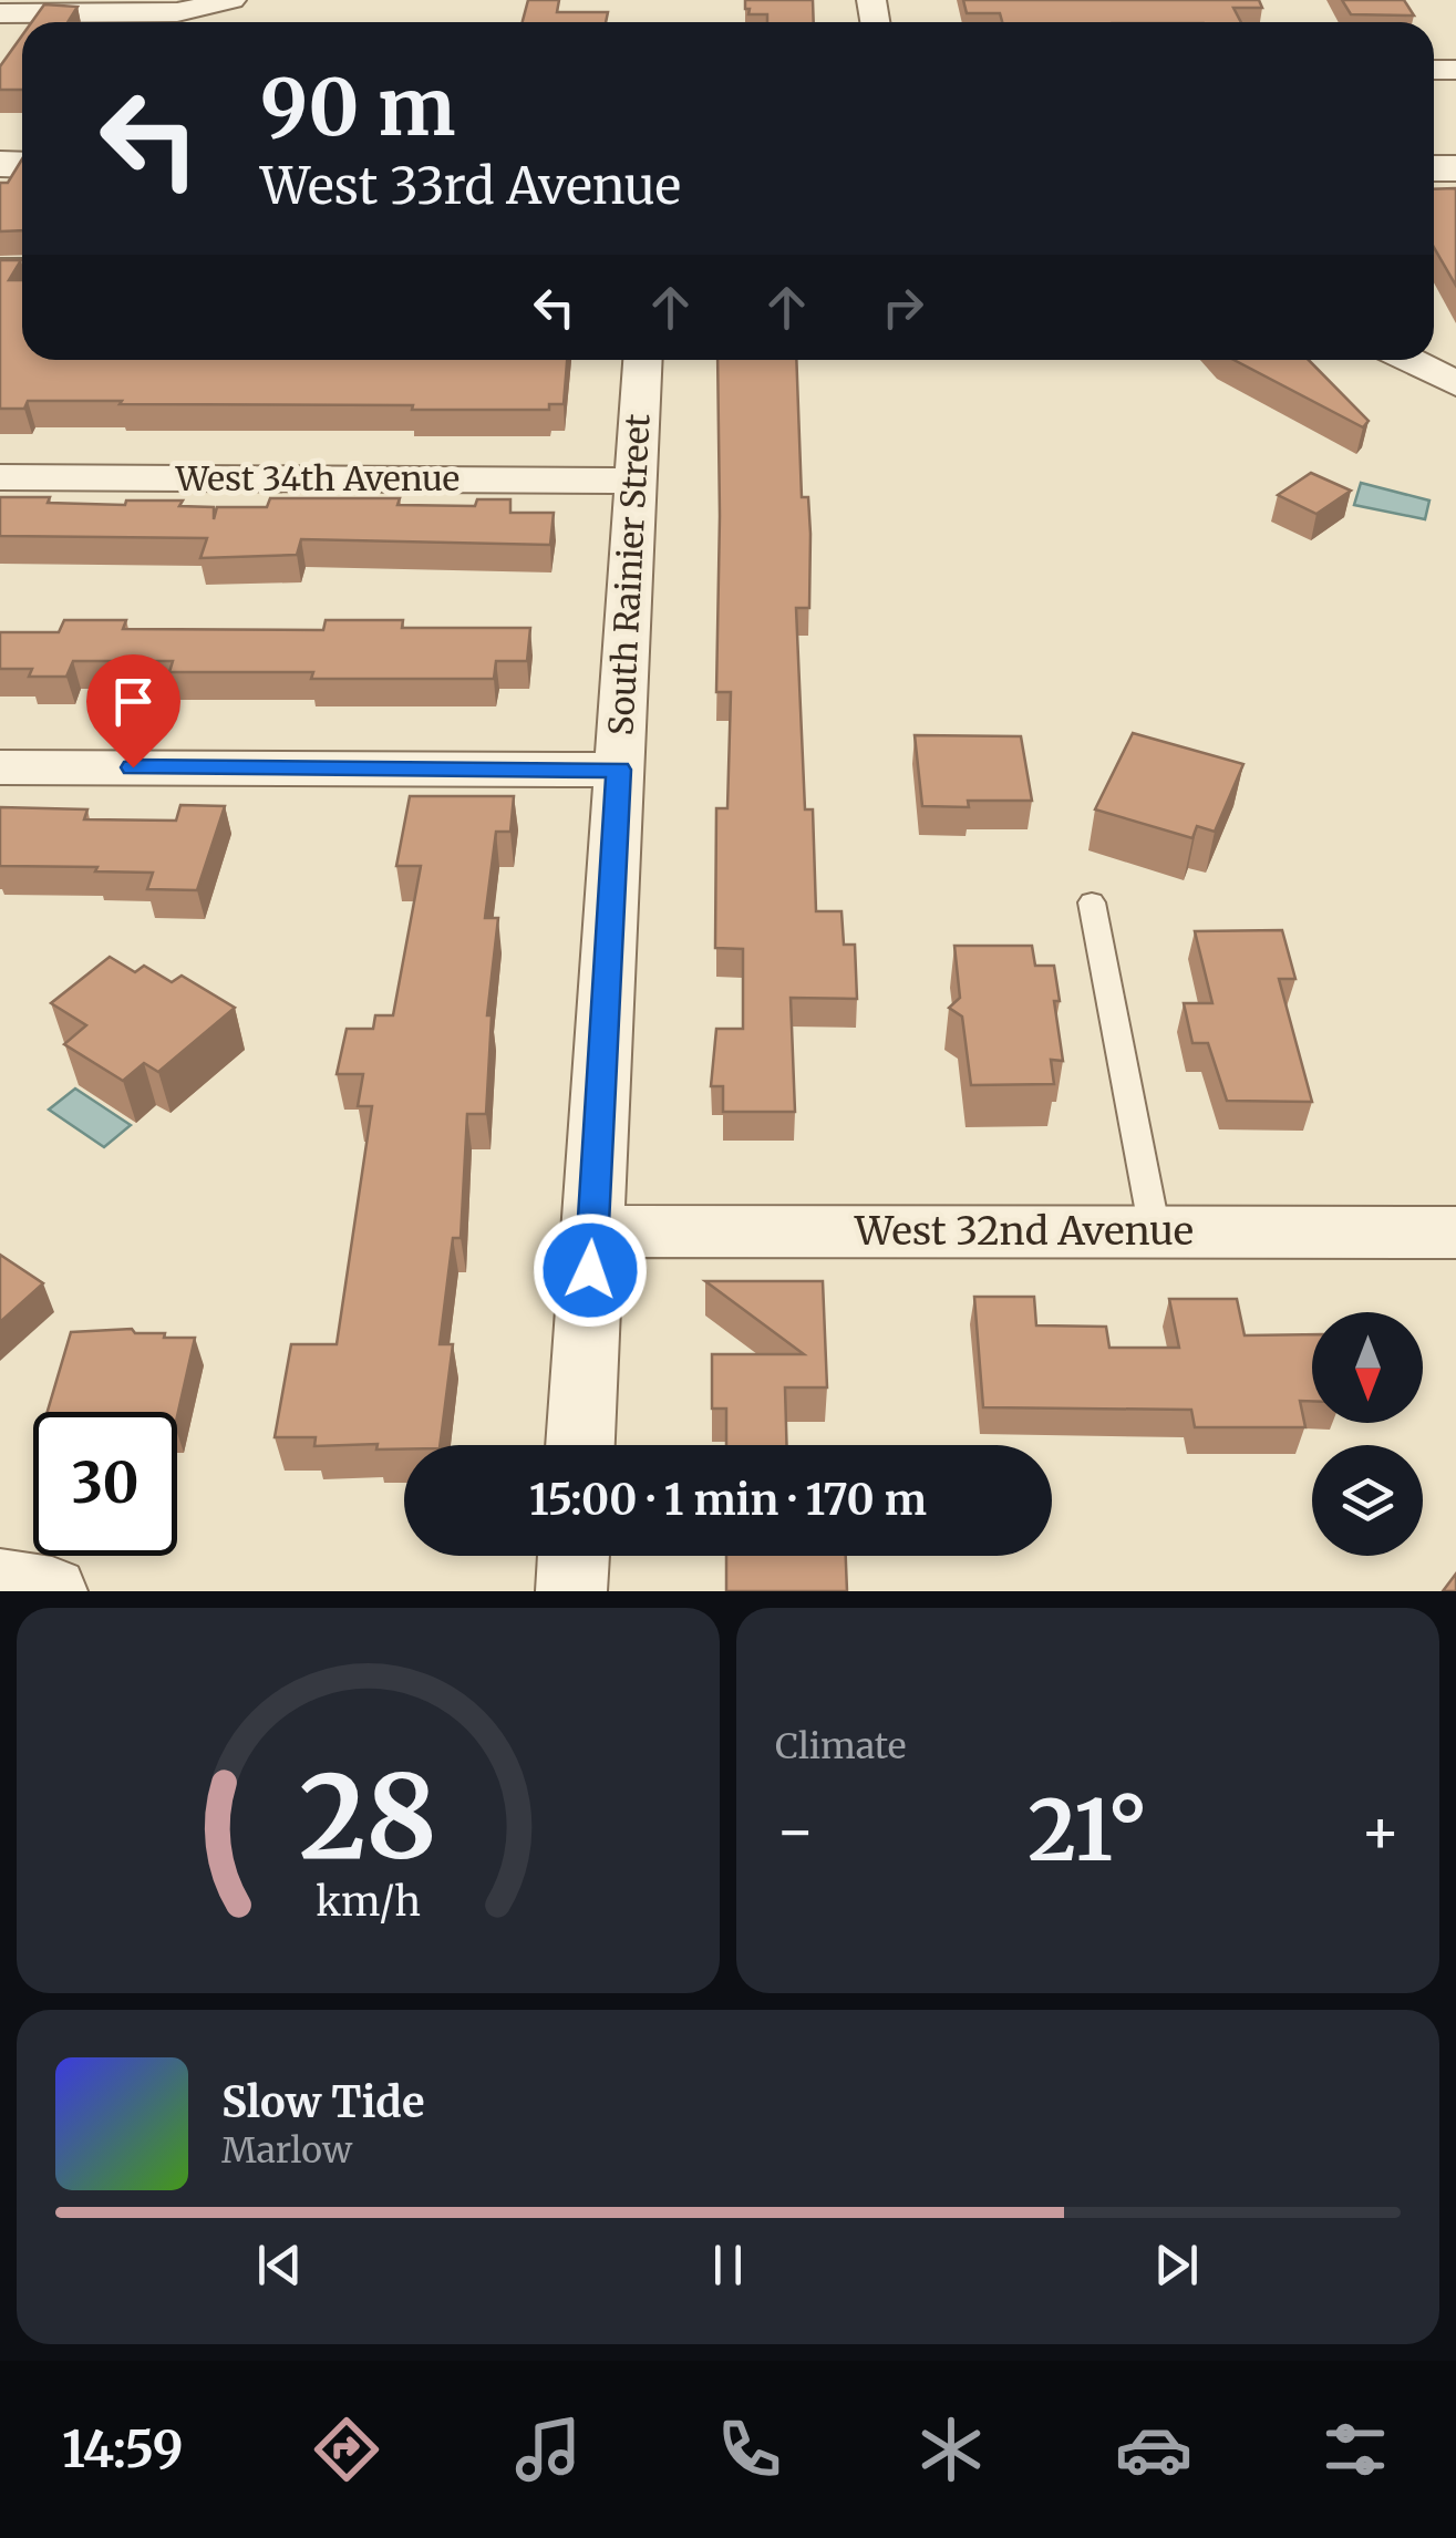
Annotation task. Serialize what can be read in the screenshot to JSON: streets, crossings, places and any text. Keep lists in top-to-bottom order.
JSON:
{
  "streets": {
    "street": ["West 34th Avenue", "South Rainier Street", "West 32nd Avenue"]
  },
  "crossings": [
    ["West 34th Avenue", "South Rainier Street"],
    ["South Rainier Street", "West 32nd Avenue"]
  ],
  "north": "bottom",
  "page": {
    "turn": ["90 m", "West 33rd Avenue"],
    "limit": "30",
    "trip": "15:00 · 1 min · 170 m",
    "tile": "Climate",
    "heat": ["−", "21°", "+"],
    "song": ["Slow Tide", "Marlow"],
    "tabs": "14:59",
    "gauge": ["28", "km/h"]
  }
}
